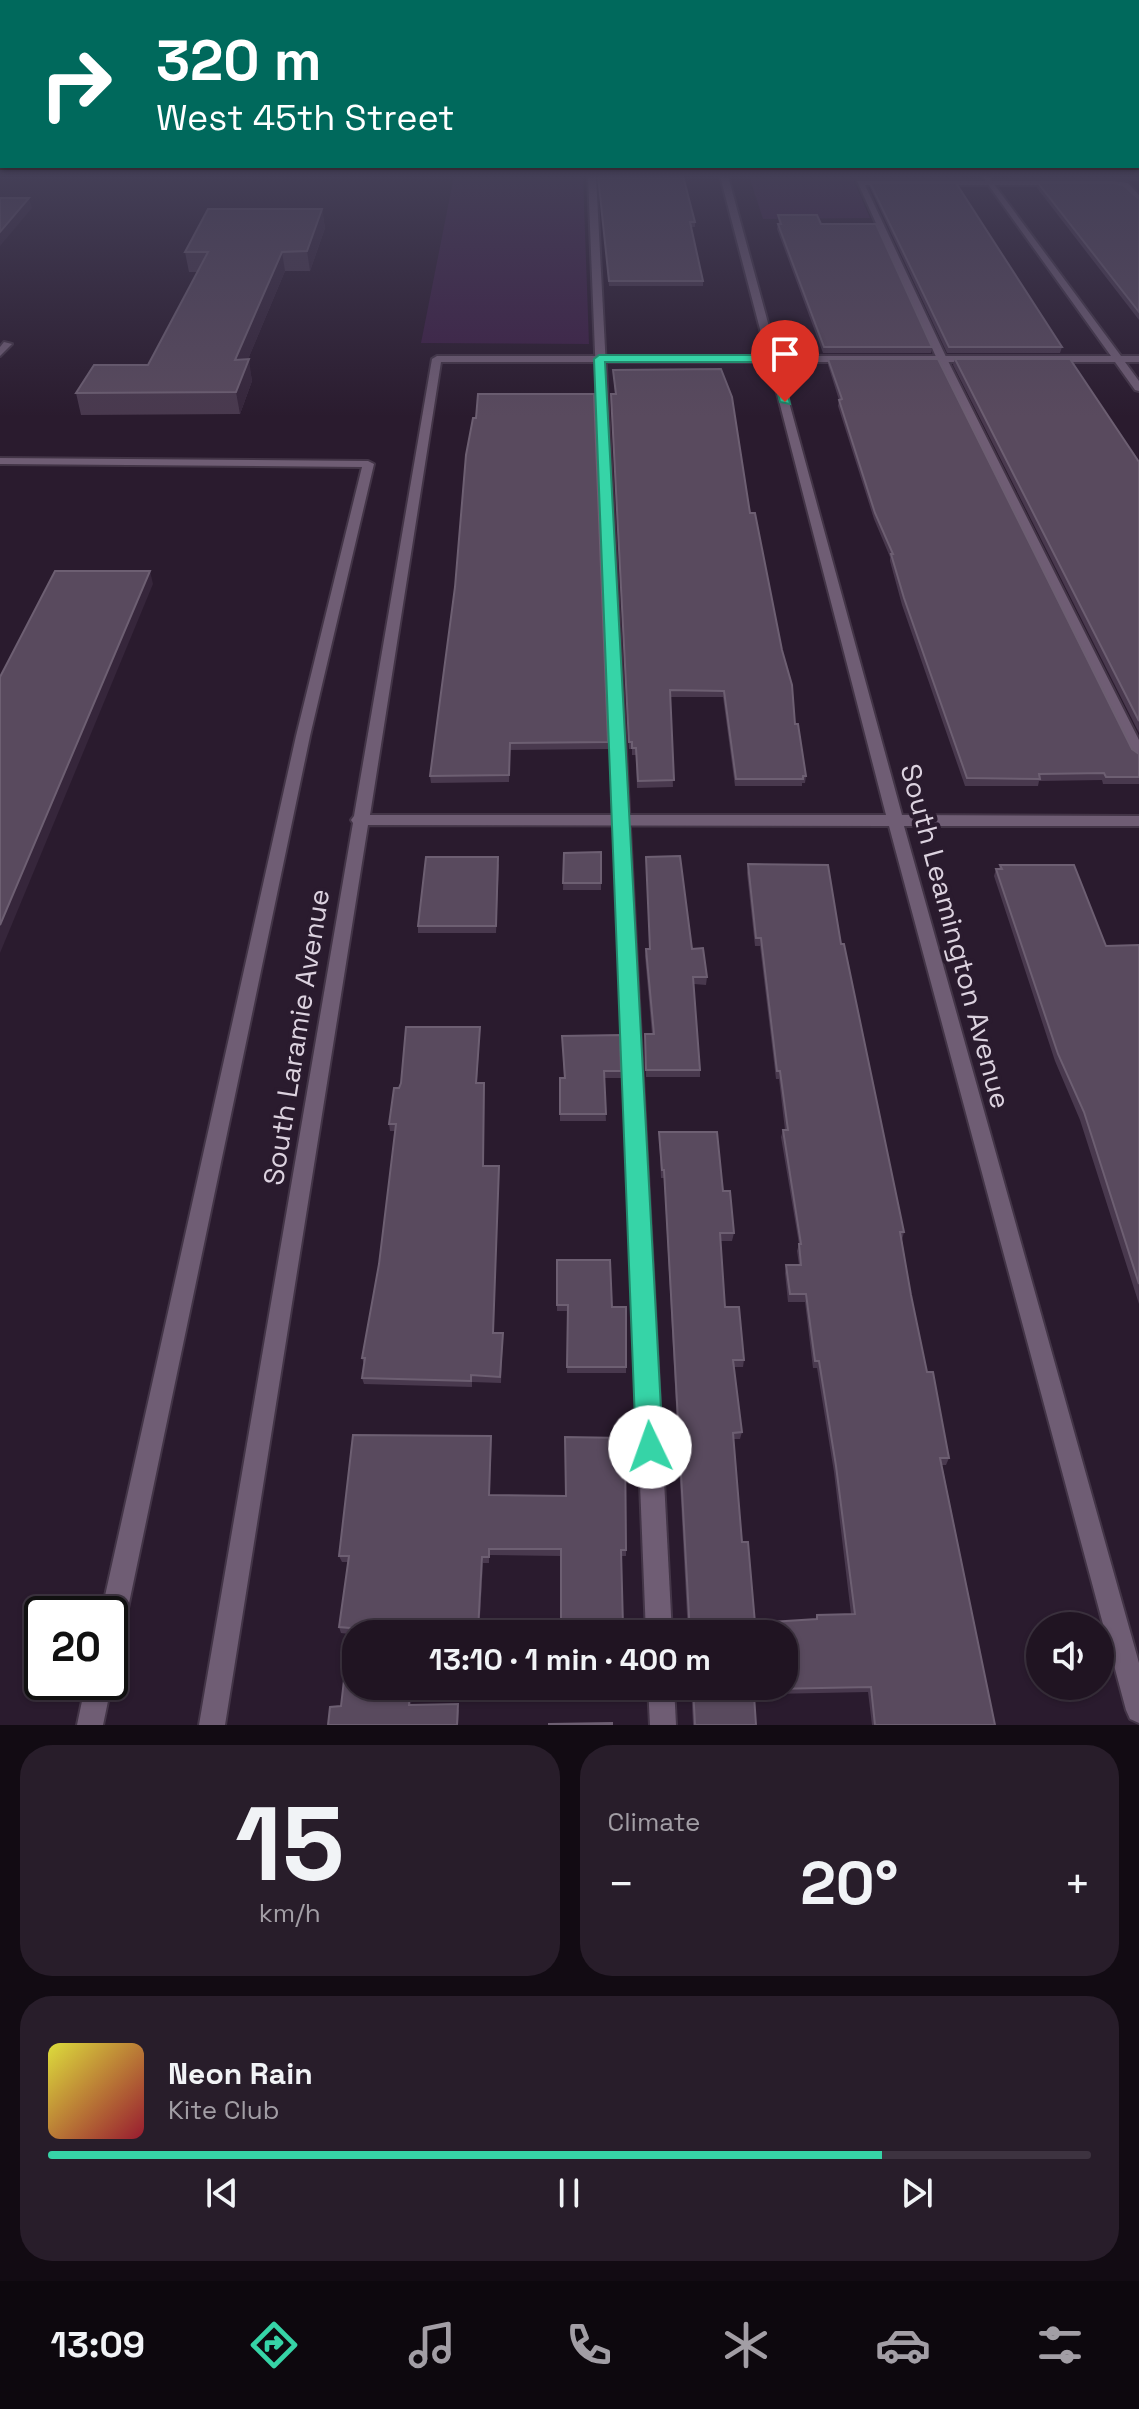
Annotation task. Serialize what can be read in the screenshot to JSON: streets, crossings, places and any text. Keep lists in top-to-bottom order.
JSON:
{
  "streets": {
    "street": ["South Leamington Avenue", "South Laramie Avenue"]
  },
  "page": {
    "turn": ["320 m", "West 45th Street"],
    "limit": "20",
    "trip": "13:10 · 1 min · 400 m",
    "tile": [
      ["15", "km/h"],
      "Climate"
    ],
    "heat": ["−", "20°", "+"],
    "song": ["Neon Rain", "Kite Club"],
    "tabs": "13:09"
  }
}
